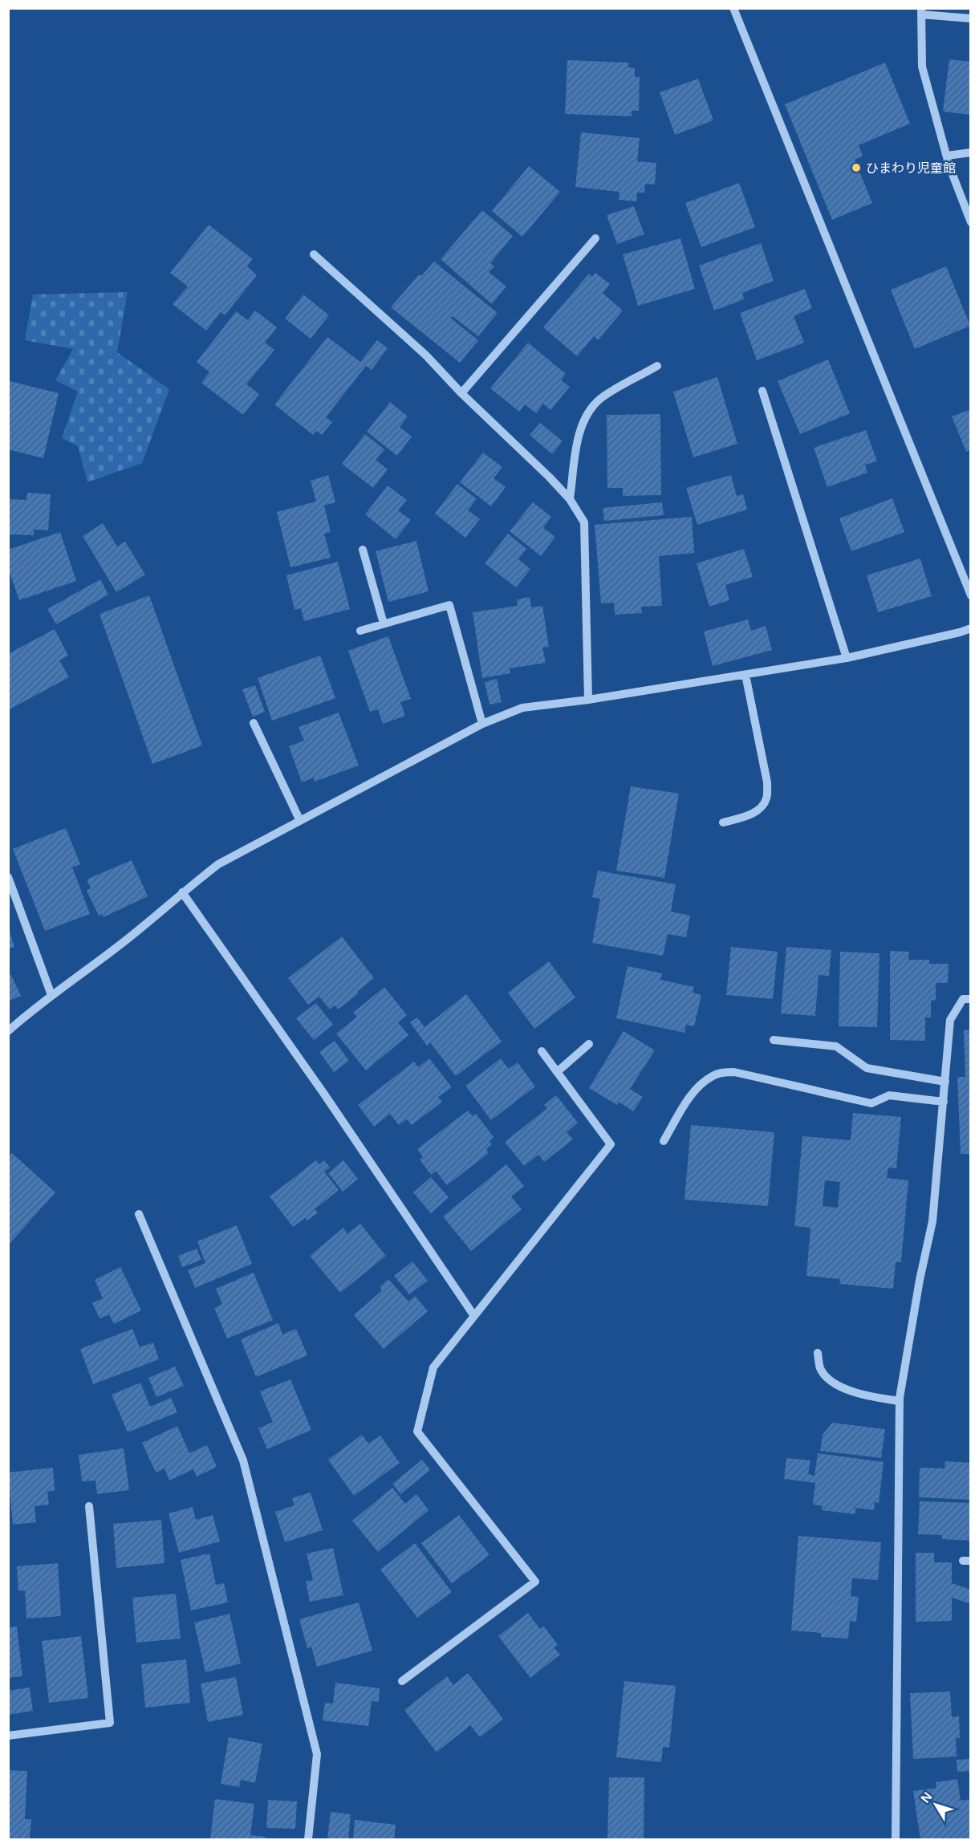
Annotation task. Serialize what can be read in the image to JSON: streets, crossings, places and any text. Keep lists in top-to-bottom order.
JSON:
{
  "places": ["ひまわり児童館"],
  "north": "top left"
}
